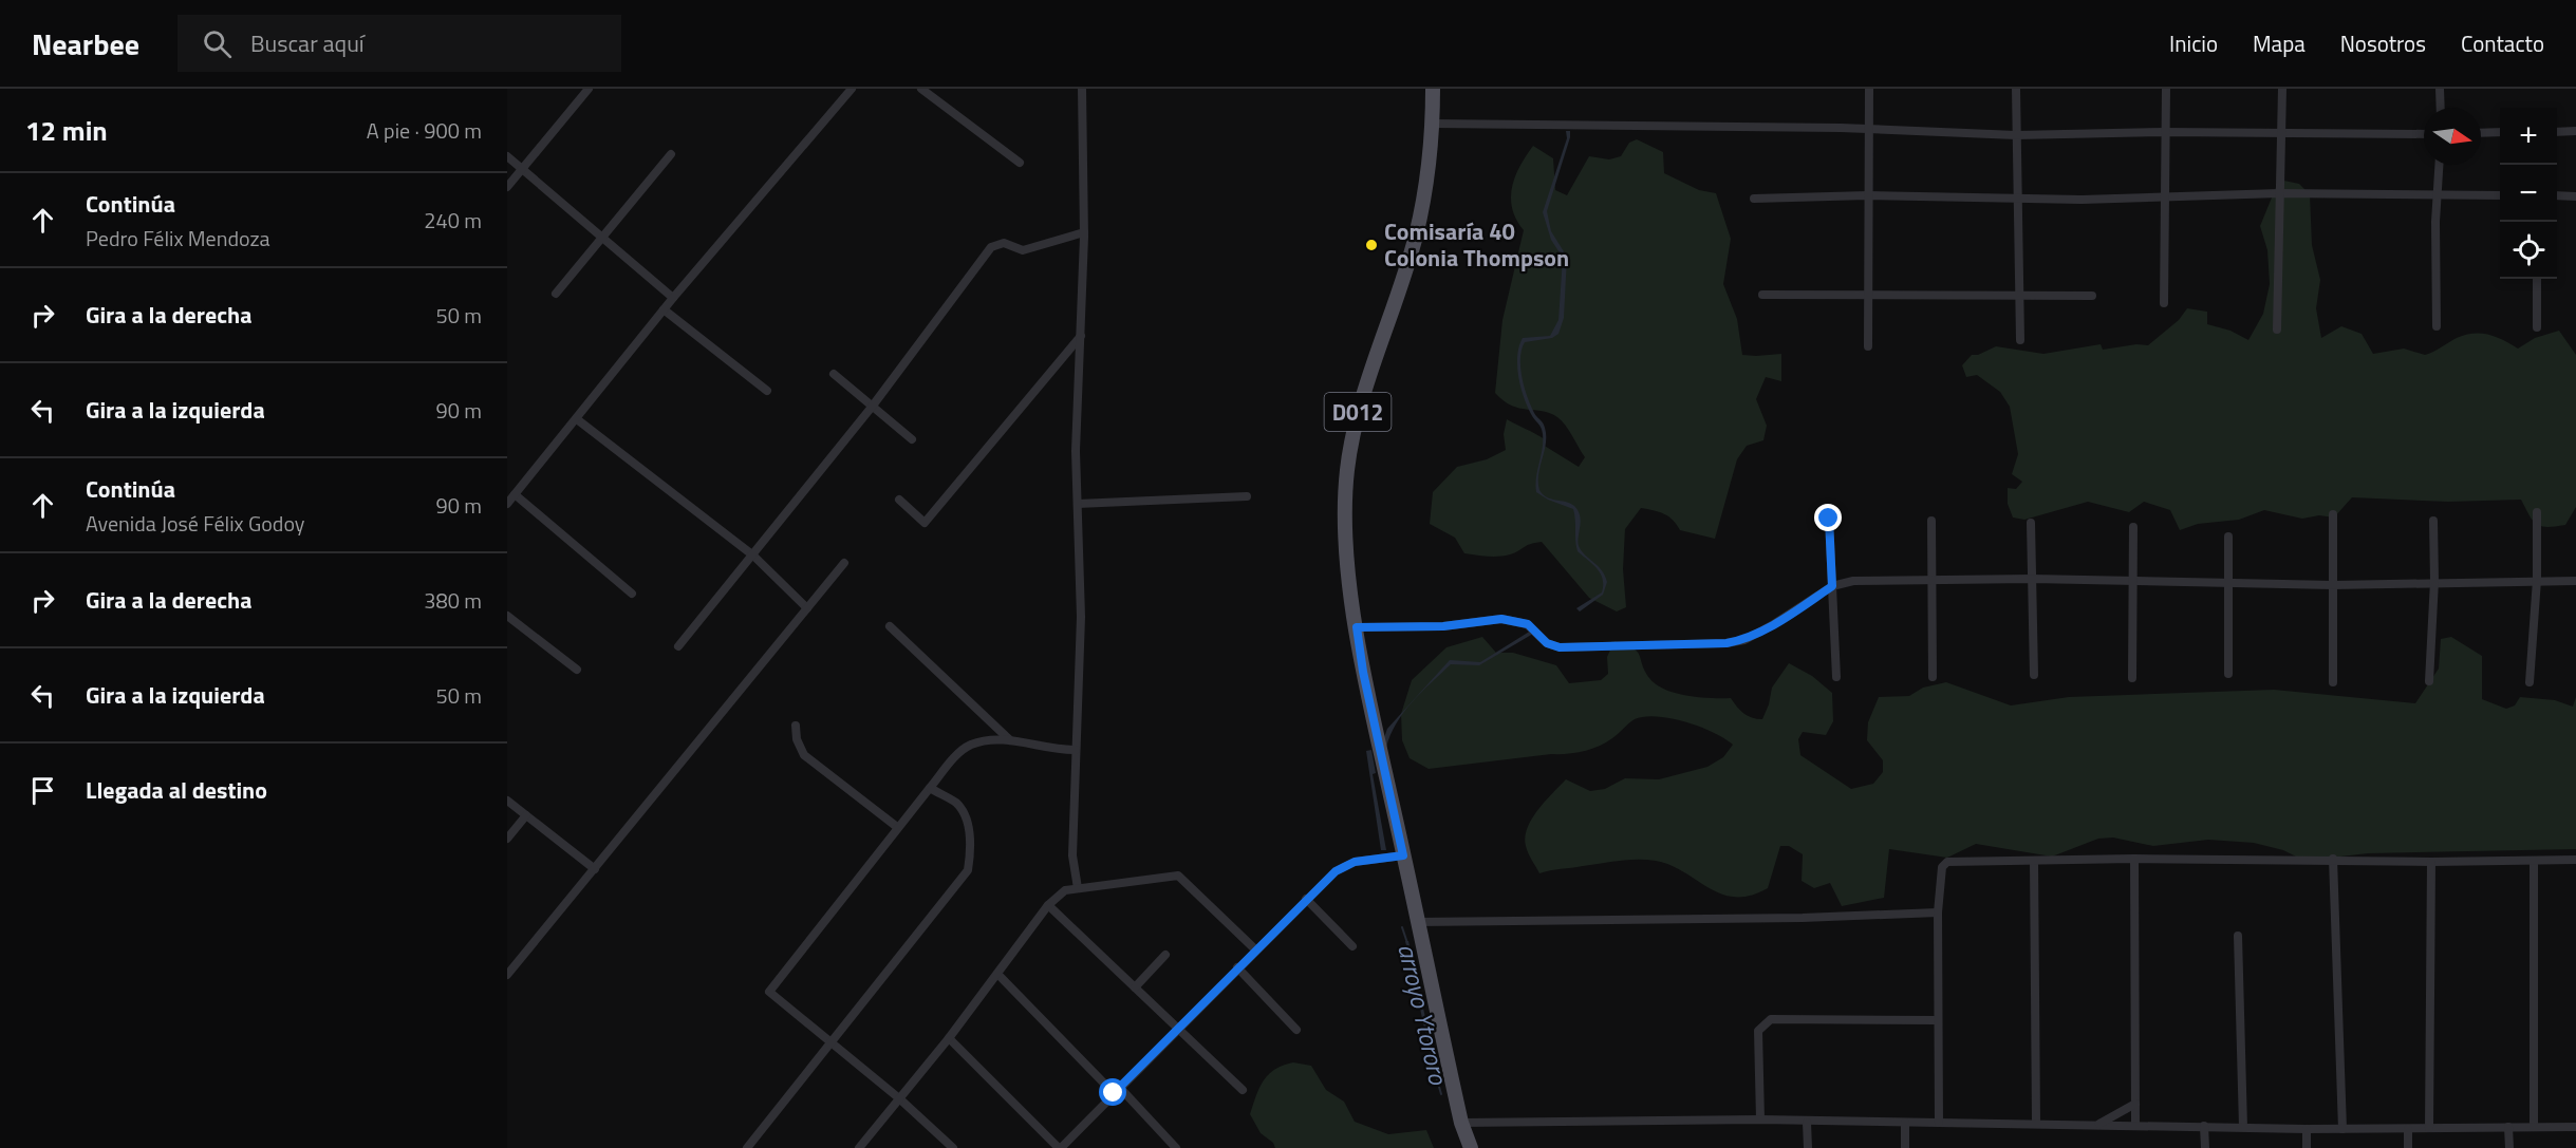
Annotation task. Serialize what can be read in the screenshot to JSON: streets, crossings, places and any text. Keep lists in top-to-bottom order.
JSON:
{
  "streets": {
    "main road": ["D012"]
  },
  "water": ["arroyo Ytororo"],
  "places": ["Comisaría 40 Colonia Thompson"],
  "north": "right",
  "page": {
    "header": "Nearbee",
    "search": "Buscar aquí",
    "nav": [
      "Inicio",
      "Mapa",
      "Nosotros",
      "Contacto"
    ],
    "heading": ["12 min", "A pie · 900 m"],
    "map_buttons": ["+", "−"],
    "list": [
      ["Continúa", "Pedro Félix Mendoza", "240 m"],
      ["Gira a la derecha", "50 m"],
      ["Gira a la izquierda", "90 m"],
      ["Continúa", "Avenida José Félix Godoy", "90 m"],
      ["Gira a la derecha", "380 m"],
      ["Gira a la izquierda", "50 m"],
      "Llegada al destino"
    ]
  }
}
